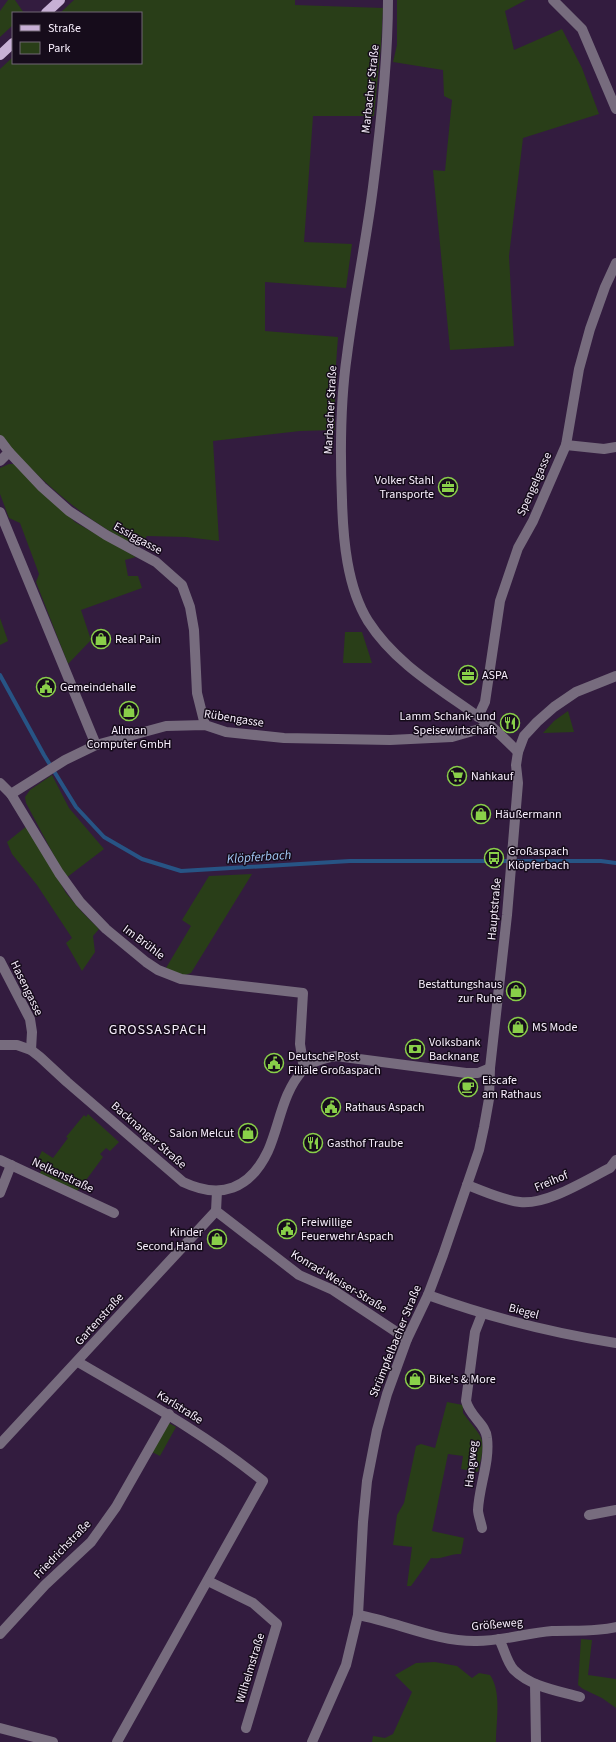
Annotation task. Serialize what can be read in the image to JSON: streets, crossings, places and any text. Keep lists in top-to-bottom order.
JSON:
{
  "streets": {
    "street": [
      "Marbacher Straße",
      "Spengelgasse",
      "Essiggasse",
      "Rübengasse",
      "Hauptstraße",
      "Im Brühle",
      "Hasengasse",
      "Backnanger Straße",
      "Nelkenstraße",
      "Freihof",
      "Konrad-Weiser-Straße",
      "Biegel",
      "Gartenstraße",
      "Strümpfelbacher Straße",
      "Karlstraße",
      "Hangweg",
      "Friedrichstraße",
      "Größeweg",
      "Wilhelmstraße"
    ]
  },
  "crossings": [
    ["Marbacher Straße", "Spengelgasse"],
    ["Marbacher Straße", "Rübengasse"],
    ["Marbacher Straße", "Hauptstraße"],
    ["Essiggasse", "Rübengasse"],
    ["Rübengasse", "Im Brühle"],
    ["Hauptstraße", "Strümpfelbacher Straße"],
    ["Hasengasse", "Backnanger Straße"],
    ["Freihof", "Strümpfelbacher Straße"],
    ["Konrad-Weiser-Straße", "Gartenstraße"],
    ["Konrad-Weiser-Straße", "Strümpfelbacher Straße"],
    ["Biegel", "Strümpfelbacher Straße"],
    ["Biegel", "Hangweg"],
    ["Gartenstraße", "Karlstraße"],
    ["Strümpfelbacher Straße", "Größeweg"],
    ["Karlstraße", "Friedrichstraße"],
    ["Karlstraße", "Wilhelmstraße"]
  ],
  "districts": ["GROSSASPACH"],
  "water": ["Klöpferbach"],
  "places": {
    "office": ["Volker Stahl Transporte", "ASPA"],
    "shop": [
      "Real Pain",
      "Allman Computer GmbH",
      "Häußermann",
      "Bestattungshaus zur Ruhe",
      "MS Mode",
      "Salon Melcut",
      "Kinder Second Hand",
      "Bike's & More"
    ],
    "public building": [
      "Gemeindehalle",
      "Deutsche Post Filiale Großaspach",
      "Rathaus Aspach",
      "Freiwillige Feuerwehr Aspach"
    ],
    "restaurant": ["Lamm Schank- und Speisewirtschaft", "Gasthof Traube"],
    "supermarket": ["Nahkauf"],
    "bus stop": ["Großaspach Klöpferbach"],
    "bank": ["Volksbank Backnang"],
    "cafe": ["Eiscafe am Rathaus"]
  },
  "legend": ["Straße", "Park"]
}
